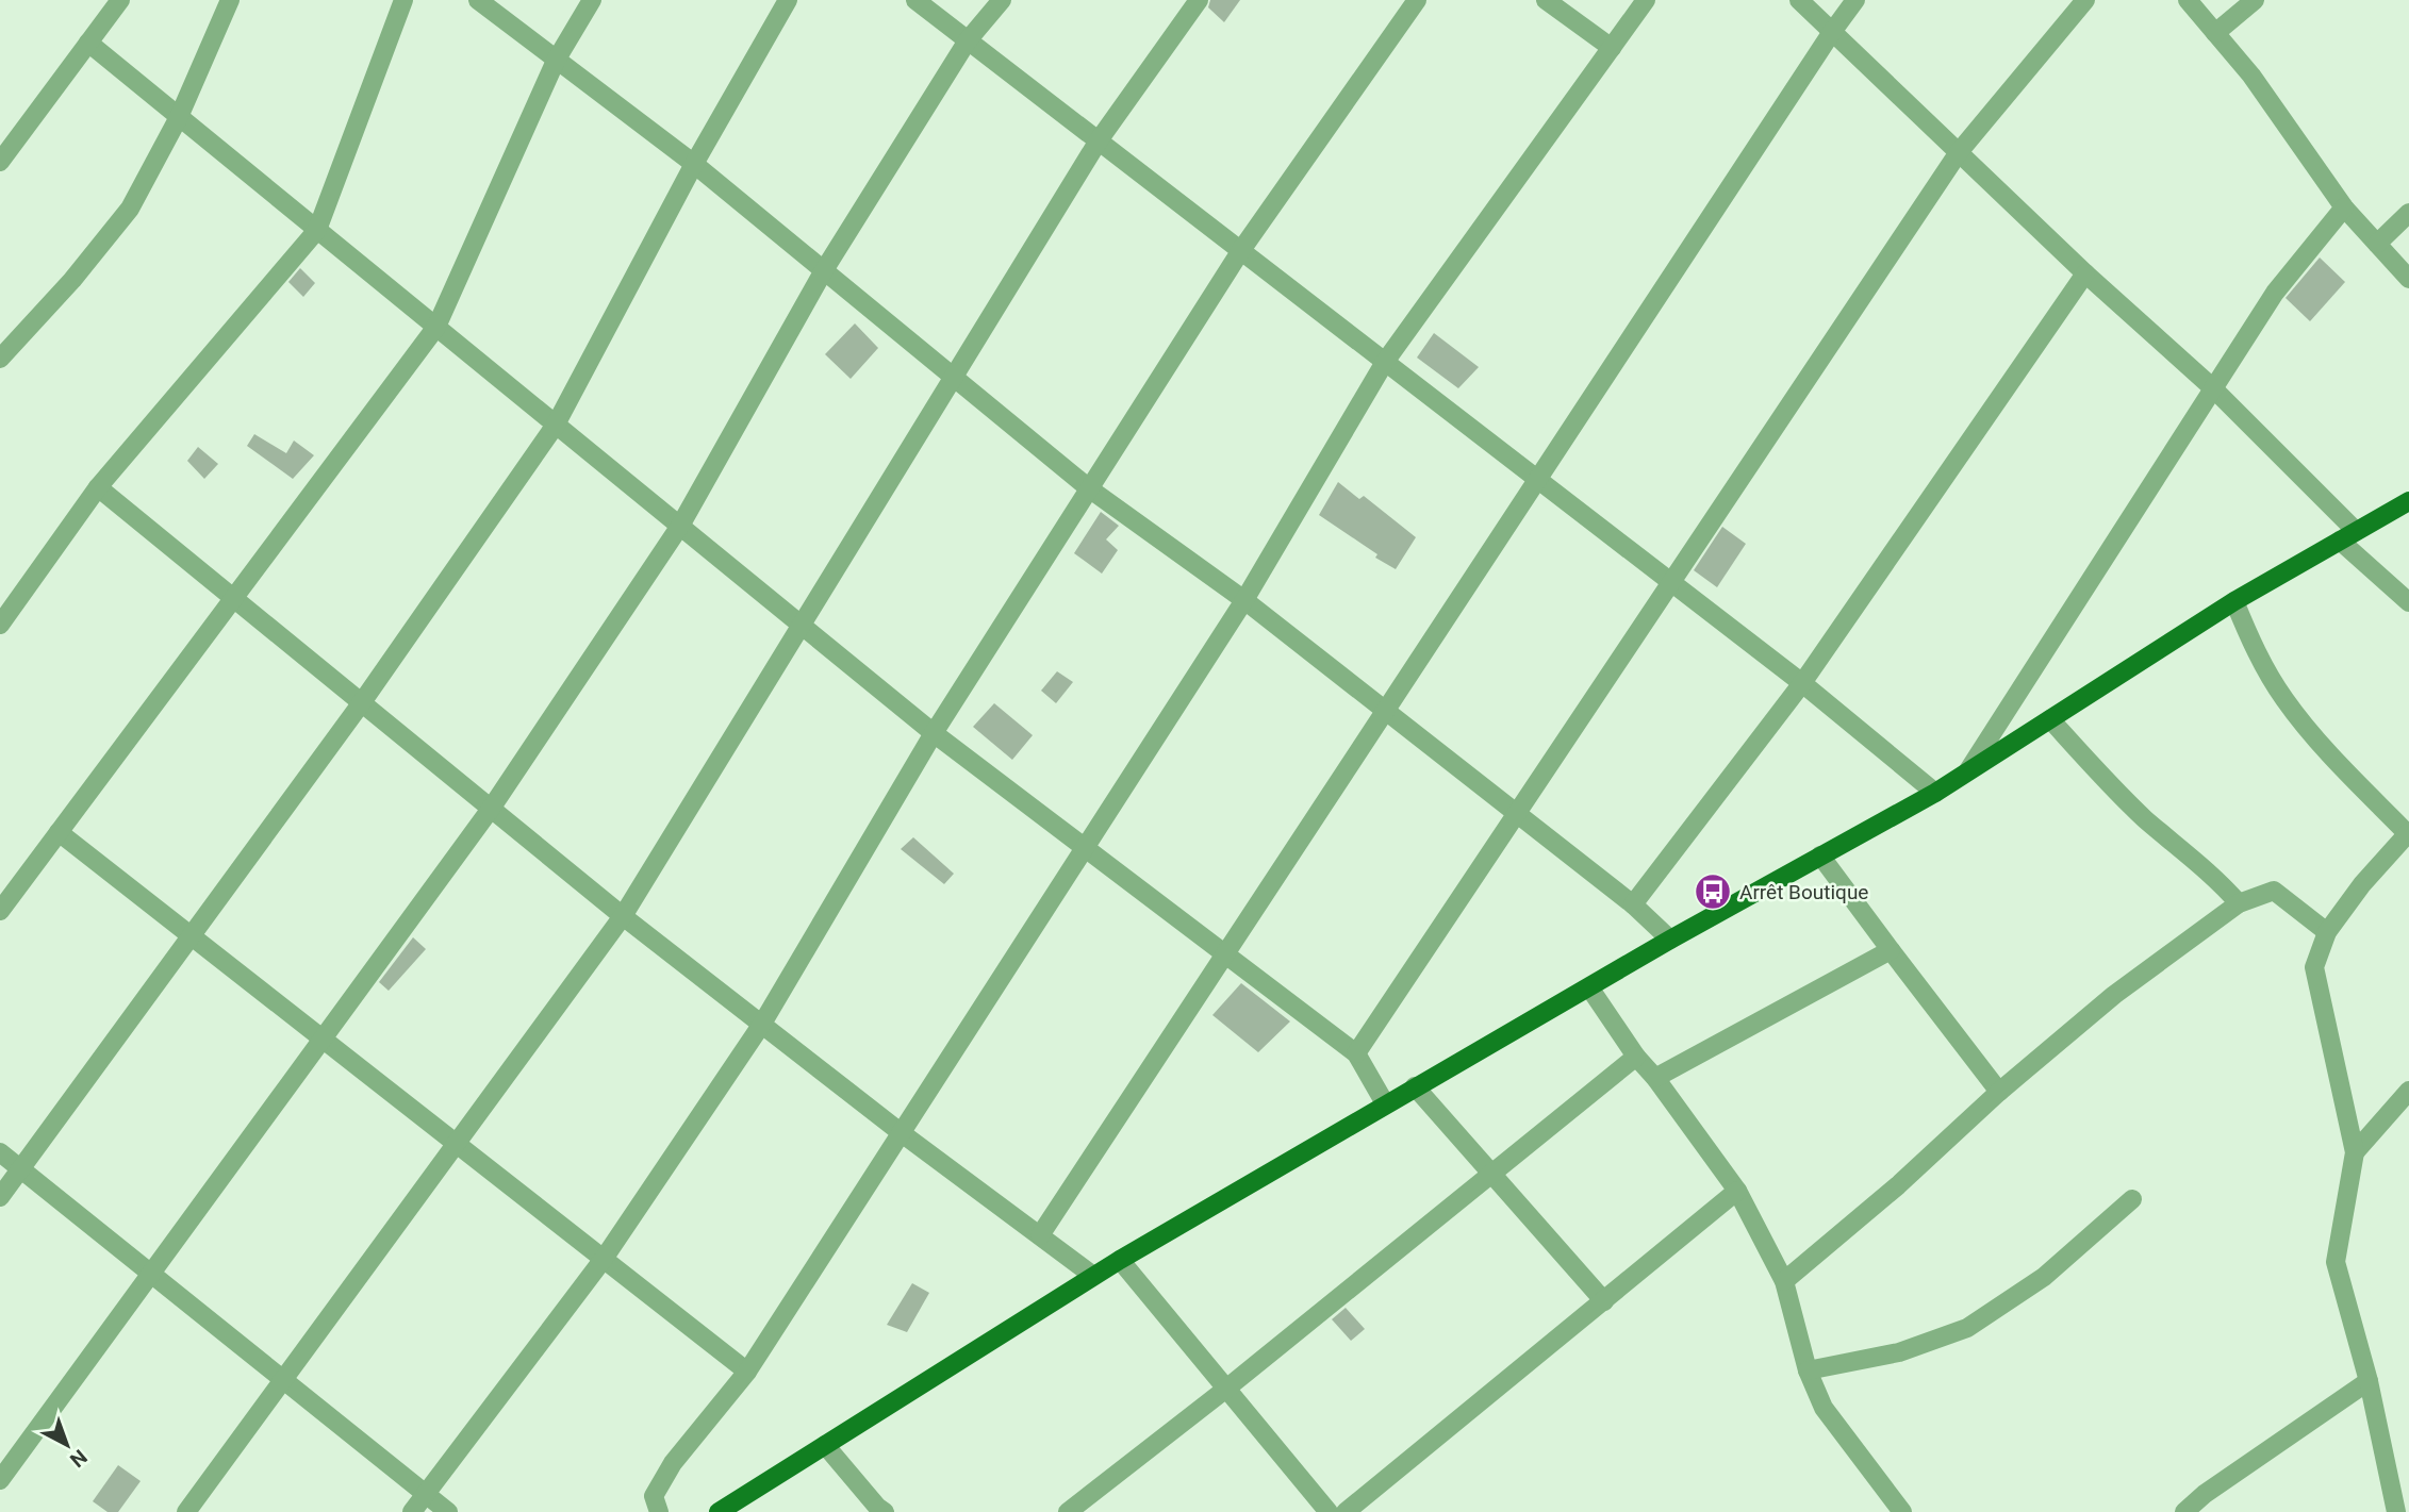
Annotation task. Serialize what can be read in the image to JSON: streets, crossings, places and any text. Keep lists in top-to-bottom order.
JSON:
{
  "places": {
    "bus stop": ["Arrêt Boutique"]
  },
  "north": "bottom right"
}
